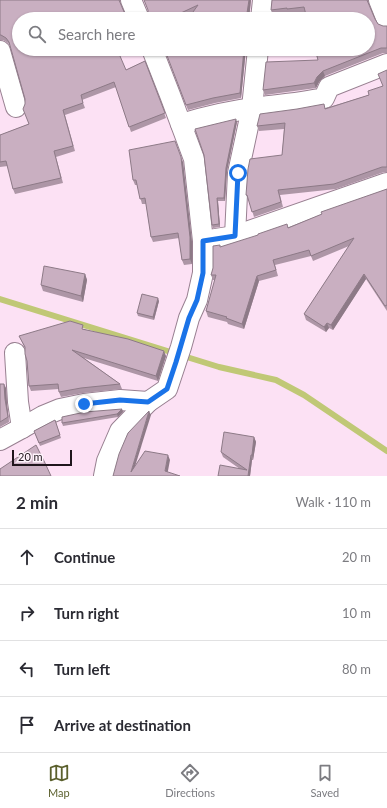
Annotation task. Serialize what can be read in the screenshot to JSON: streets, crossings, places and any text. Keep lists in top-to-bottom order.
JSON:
{
  "scale_bar": "20 m",
  "page": {
    "search": "Search here",
    "scale": "20 m",
    "heading": ["2 min", "Walk · 110 m"],
    "list": [
      ["Continue", "20 m"],
      ["Turn right", "10 m"],
      ["Turn left", "80 m"],
      "Arrive at destination"
    ],
    "nav": ["Map", "Directions", "Saved"]
  }
}
